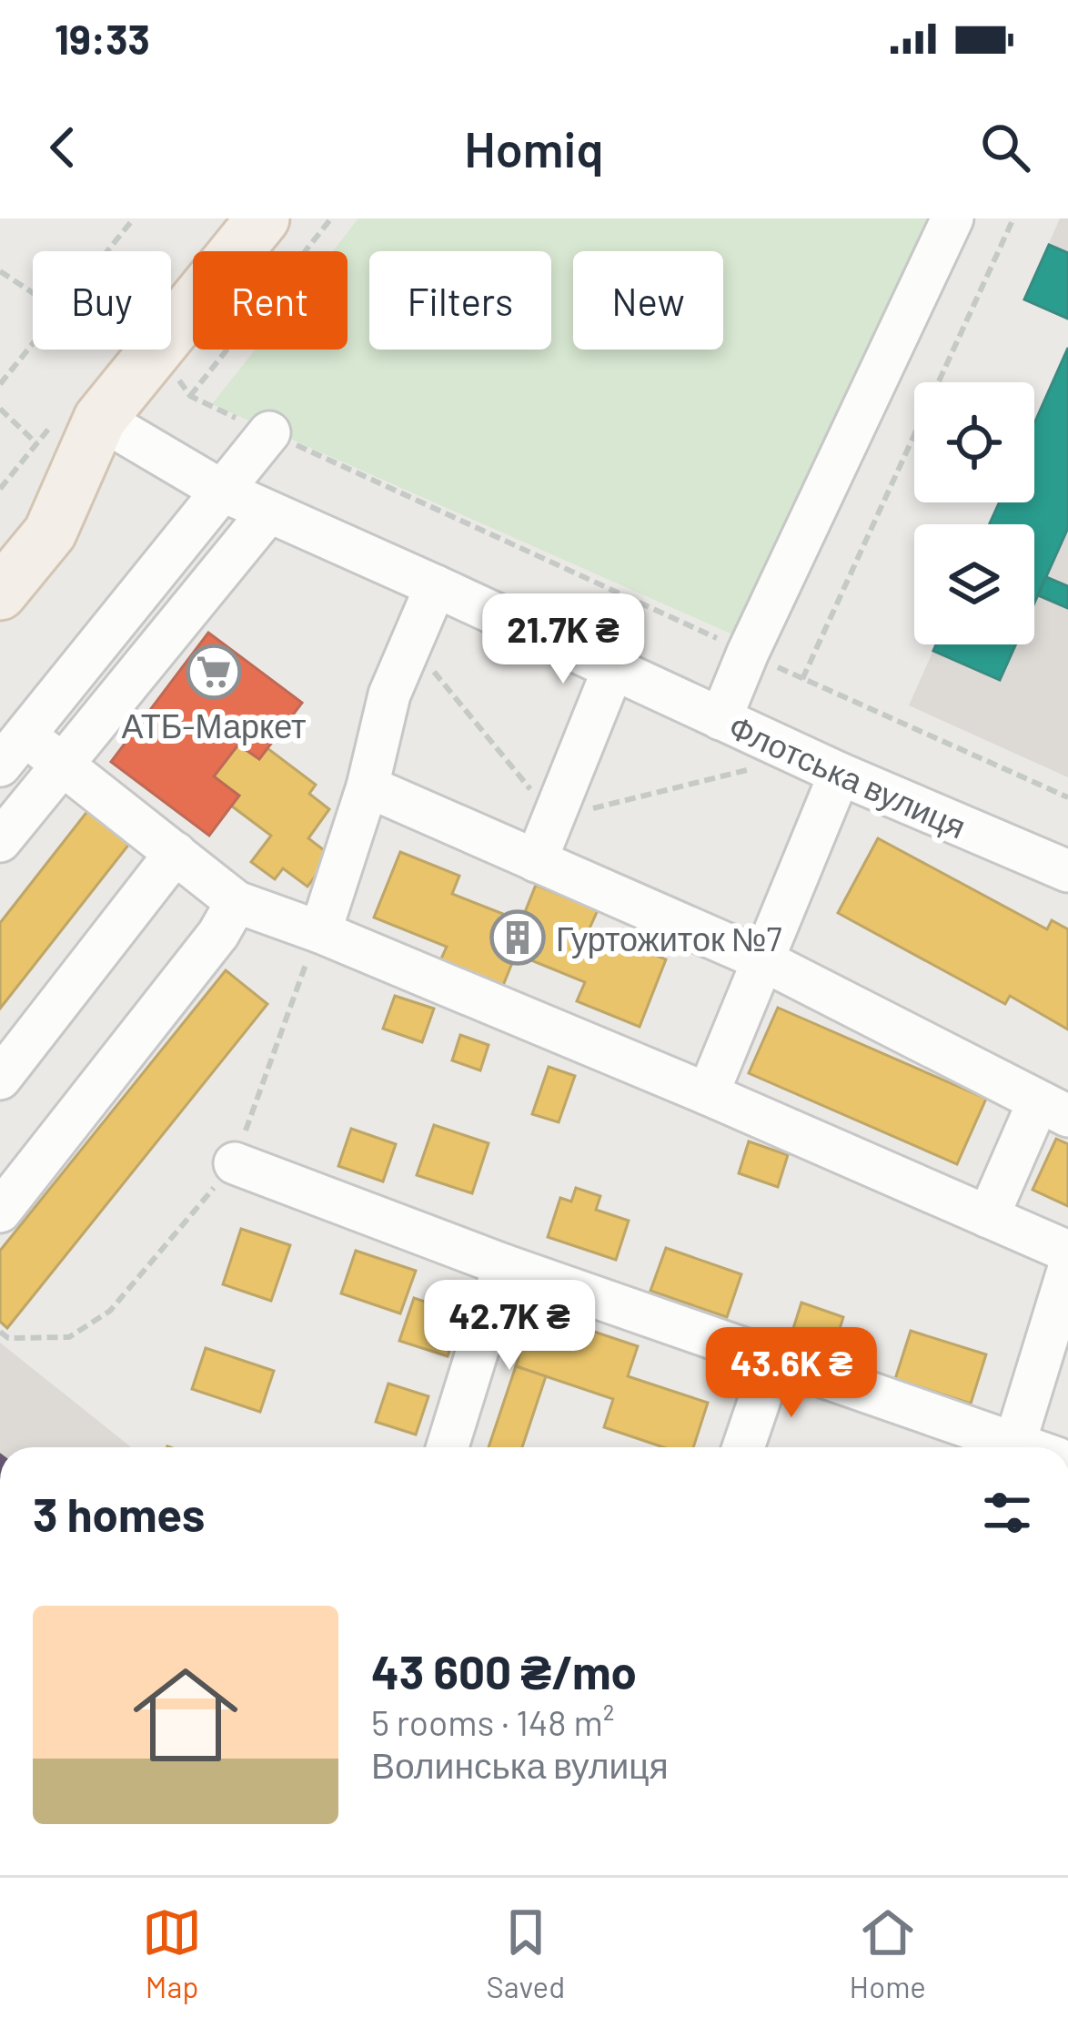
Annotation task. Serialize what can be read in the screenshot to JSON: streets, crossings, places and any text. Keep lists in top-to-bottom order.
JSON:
{
  "streets": {
    "street": ["Флотська вулиця"]
  },
  "places": {
    "supermarket": ["АТБ-Маркет"],
    "building": ["Гуртожиток №7"]
  },
  "page": {
    "status": "19:33",
    "header": "Homiq",
    "chip": [
      "Buy",
      "Rent",
      "Filters",
      "New"
    ],
    "price": ["21.7K ₴", "42.7K ₴", "43.6K ₴"],
    "heading": "3 homes",
    "list": [
      {
        "name": "43 600 ₴/mo",
        "note": "5 rooms · 148 m² · Волинська вулиця"
      }
    ],
    "tabs": ["Map", "Saved", "Home"]
  }
}
